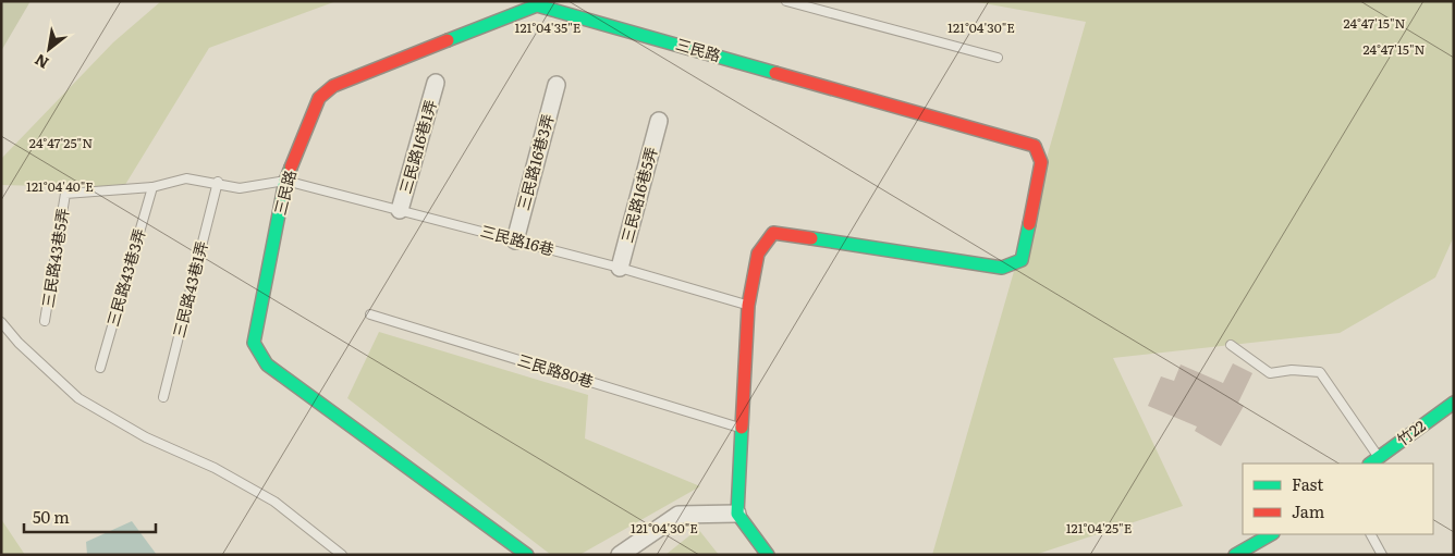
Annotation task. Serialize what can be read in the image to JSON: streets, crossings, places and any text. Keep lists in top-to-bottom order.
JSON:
{
  "streets": {
    "street": [
      "三民路",
      "三民路16巷1弄",
      "三民路16巷3弄",
      "三民路16巷5弄",
      "竹22"
    ],
    "lane": [
      "三民路16巷",
      "三民路43巷5弄",
      "三民路43巷3弄",
      "三民路43巷1弄",
      "三民路80巷"
    ]
  },
  "crossings": [
    ["三民路", "三民路16巷"],
    ["三民路", "三民路80巷"],
    ["三民路16巷1弄", "三民路16巷"],
    ["三民路16巷3弄", "三民路16巷"],
    ["三民路16巷5弄", "三民路16巷"],
    ["三民路43巷5弄", "三民路43巷3弄"]
  ],
  "legend": ["Fast", "Jam"],
  "scale_bar": "50 m",
  "north": "bottom left",
  "coordinates": [
    "24°47'15\"N",
    "121°04'35\"E",
    "121°04'30\"E",
    "24°47'25\"N",
    "121°04'40\"E",
    "121°04'25\"E"
  ]
}
